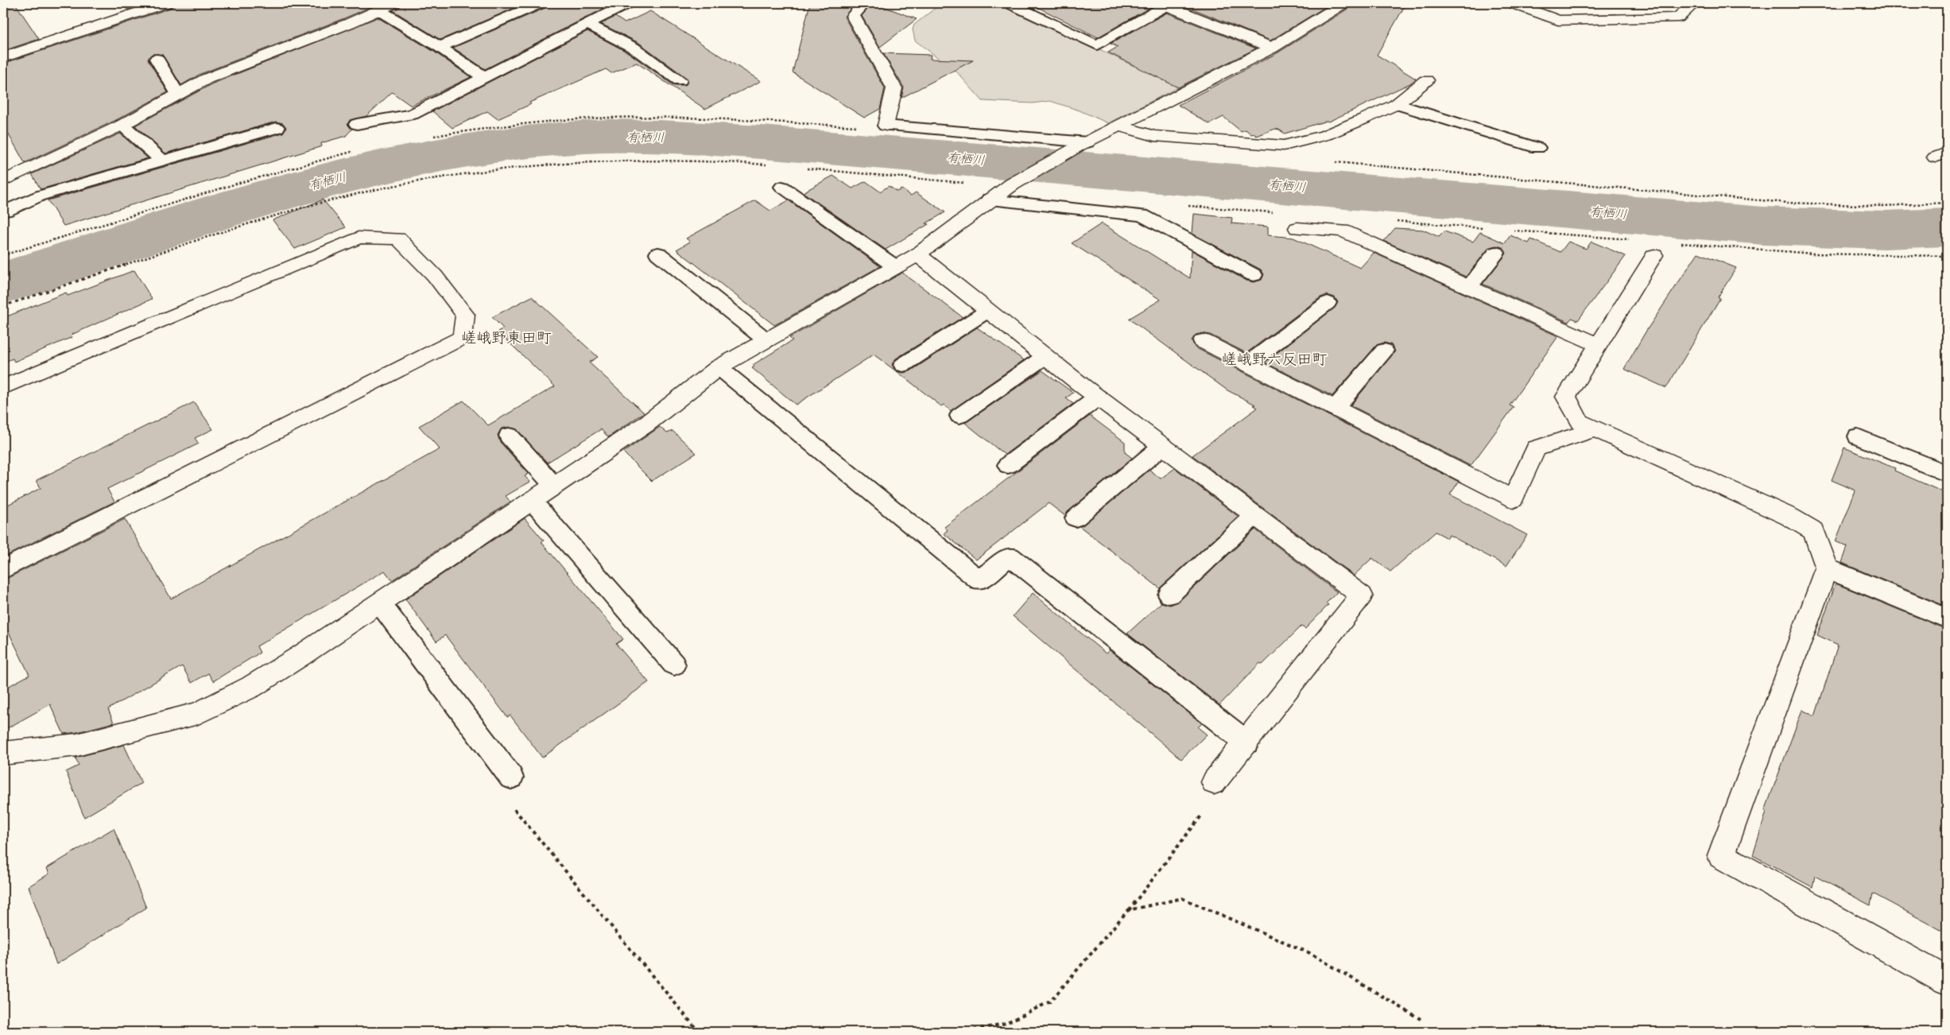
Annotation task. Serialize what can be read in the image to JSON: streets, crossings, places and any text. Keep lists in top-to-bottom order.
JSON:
{
  "districts": ["嵯峨野東田町", "嵯峨野六反田町"],
  "water": ["有栖川"]
}
